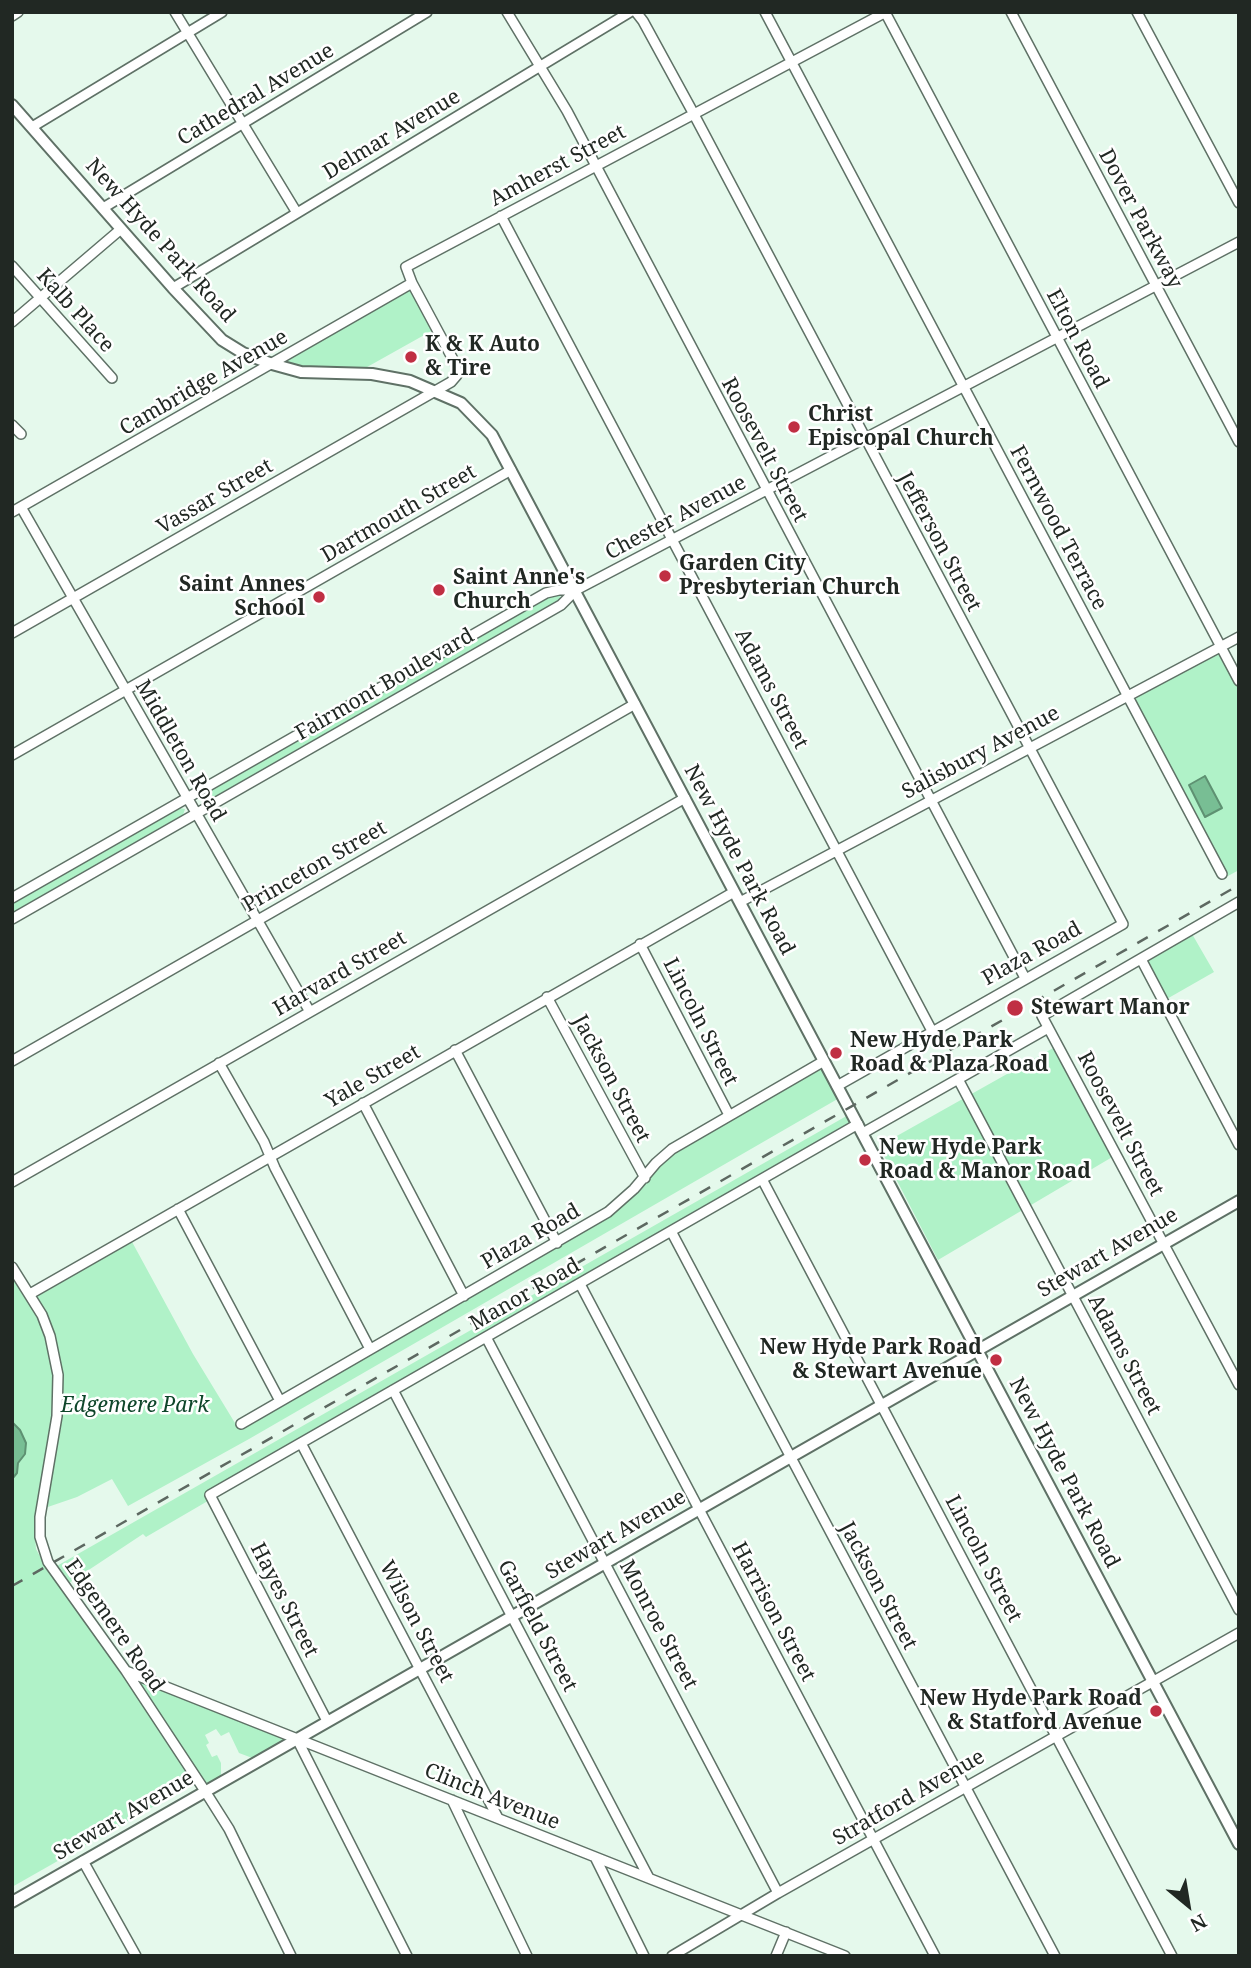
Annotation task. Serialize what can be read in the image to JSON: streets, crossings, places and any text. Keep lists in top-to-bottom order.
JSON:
{
  "streets": {
    "main road": ["New Hyde Park Road", "Stewart Avenue"],
    "street": [
      "Cathedral Avenue",
      "Delmar Avenue",
      "Amherst Street",
      "Dover Parkway",
      "Kalb Place",
      "Elton Road",
      "Cambridge Avenue",
      "Roosevelt Street",
      "Vassar Street",
      "Dartmouth Street",
      "Chester Avenue",
      "Fernwood Terrace",
      "Jefferson Street",
      "Fairmont Boulevard",
      "Adams Street",
      "Middleton Road",
      "Salisbury Avenue",
      "Princeton Street",
      "Plaza Road",
      "Harvard Street",
      "Lincoln Street",
      "Yale Street",
      "Jackson Street",
      "Manor Road",
      "Hayes Street",
      "Harrison Street",
      "Wilson Street",
      "Monroe Street",
      "Edgemere Road",
      "Garfield Street",
      "Clinch Avenue",
      "Stratford Avenue"
    ]
  },
  "crossings": [
    ["Cathedral Avenue", "New Hyde Park Road"],
    ["Delmar Avenue", "New Hyde Park Road"],
    ["Delmar Avenue", "Roosevelt Street"],
    ["Amherst Street", "Cambridge Avenue"],
    ["Amherst Street", "Roosevelt Street"],
    ["Amherst Street", "Fernwood Terrace"],
    ["Amherst Street", "Jefferson Street"],
    ["Amherst Street", "Adams Street"],
    ["Dover Parkway", "Chester Avenue"],
    ["New Hyde Park Road", "Cambridge Avenue"],
    ["New Hyde Park Road", "Vassar Street"],
    ["New Hyde Park Road", "Dartmouth Street"],
    ["New Hyde Park Road", "Chester Avenue"],
    ["New Hyde Park Road", "Fairmont Boulevard"],
    ["New Hyde Park Road", "Salisbury Avenue"],
    ["New Hyde Park Road", "Princeton Street"],
    ["New Hyde Park Road", "Plaza Road"],
    ["New Hyde Park Road", "Harvard Street"],
    ["New Hyde Park Road", "Yale Street"],
    ["New Hyde Park Road", "Stewart Avenue"],
    ["New Hyde Park Road", "Manor Road"],
    ["New Hyde Park Road", "Stratford Avenue"],
    ["Elton Road", "Chester Avenue"],
    ["Elton Road", "Salisbury Avenue"],
    ["Cambridge Avenue", "Middleton Road"],
    ["Roosevelt Street", "Chester Avenue"],
    ["Roosevelt Street", "Salisbury Avenue"],
    ["Roosevelt Street", "Plaza Road"],
    ["Roosevelt Street", "Stewart Avenue"],
    ["Roosevelt Street", "Manor Road"],
    ["Vassar Street", "Middleton Road"],
    ["Dartmouth Street", "Middleton Road"],
    ["Chester Avenue", "Fernwood Terrace"],
    ["Chester Avenue", "Jefferson Street"],
    ["Chester Avenue", "Fairmont Boulevard"],
    ["Chester Avenue", "Adams Street"],
    ["Fernwood Terrace", "Salisbury Avenue"],
    ["Jefferson Street", "Salisbury Avenue"],
    ["Jefferson Street", "Plaza Road"],
    ["Fairmont Boulevard", "Middleton Road"],
    ["Adams Street", "Salisbury Avenue"],
    ["Adams Street", "Plaza Road"],
    ["Adams Street", "Stewart Avenue"],
    ["Adams Street", "Manor Road"],
    ["Middleton Road", "Princeton Street"],
    ["Middleton Road", "Harvard Street"],
    ["Salisbury Avenue", "Yale Street"],
    ["Plaza Road", "Lincoln Street"],
    ["Plaza Road", "Jackson Street"],
    ["Lincoln Street", "Yale Street"],
    ["Lincoln Street", "Stewart Avenue"],
    ["Lincoln Street", "Manor Road"],
    ["Lincoln Street", "Stratford Avenue"],
    ["Yale Street", "Jackson Street"],
    ["Yale Street", "Edgemere Road"],
    ["Jackson Street", "Stewart Avenue"],
    ["Jackson Street", "Manor Road"],
    ["Jackson Street", "Stratford Avenue"],
    ["Stewart Avenue", "Hayes Street"],
    ["Stewart Avenue", "Harrison Street"],
    ["Stewart Avenue", "Wilson Street"],
    ["Stewart Avenue", "Monroe Street"],
    ["Stewart Avenue", "Edgemere Road"],
    ["Stewart Avenue", "Garfield Street"],
    ["Stewart Avenue", "Clinch Avenue"],
    ["Manor Road", "Hayes Street"],
    ["Manor Road", "Harrison Street"],
    ["Manor Road", "Wilson Street"],
    ["Manor Road", "Monroe Street"],
    ["Manor Road", "Garfield Street"],
    ["Harrison Street", "Stratford Avenue"],
    ["Wilson Street", "Clinch Avenue"],
    ["Monroe Street", "Stratford Avenue"],
    ["Edgemere Road", "Clinch Avenue"],
    ["Garfield Street", "Clinch Avenue"],
    ["Clinch Avenue", "Stratford Avenue"]
  ],
  "parks": ["Edgemere Park"],
  "places": [
    "K & K Auto & Tire",
    "Christ Episcopal Church",
    "Garden City Presbyterian Church",
    "Saint Anne's Church",
    "Saint Annes School",
    "Stewart Manor",
    "New Hyde Park Road & Plaza Road",
    "New Hyde Park Road & Manor Road",
    "New Hyde Park Road & Stewart Avenue",
    "New Hyde Park Road & Statford Avenue"
  ],
  "north": "bottom right"
}
